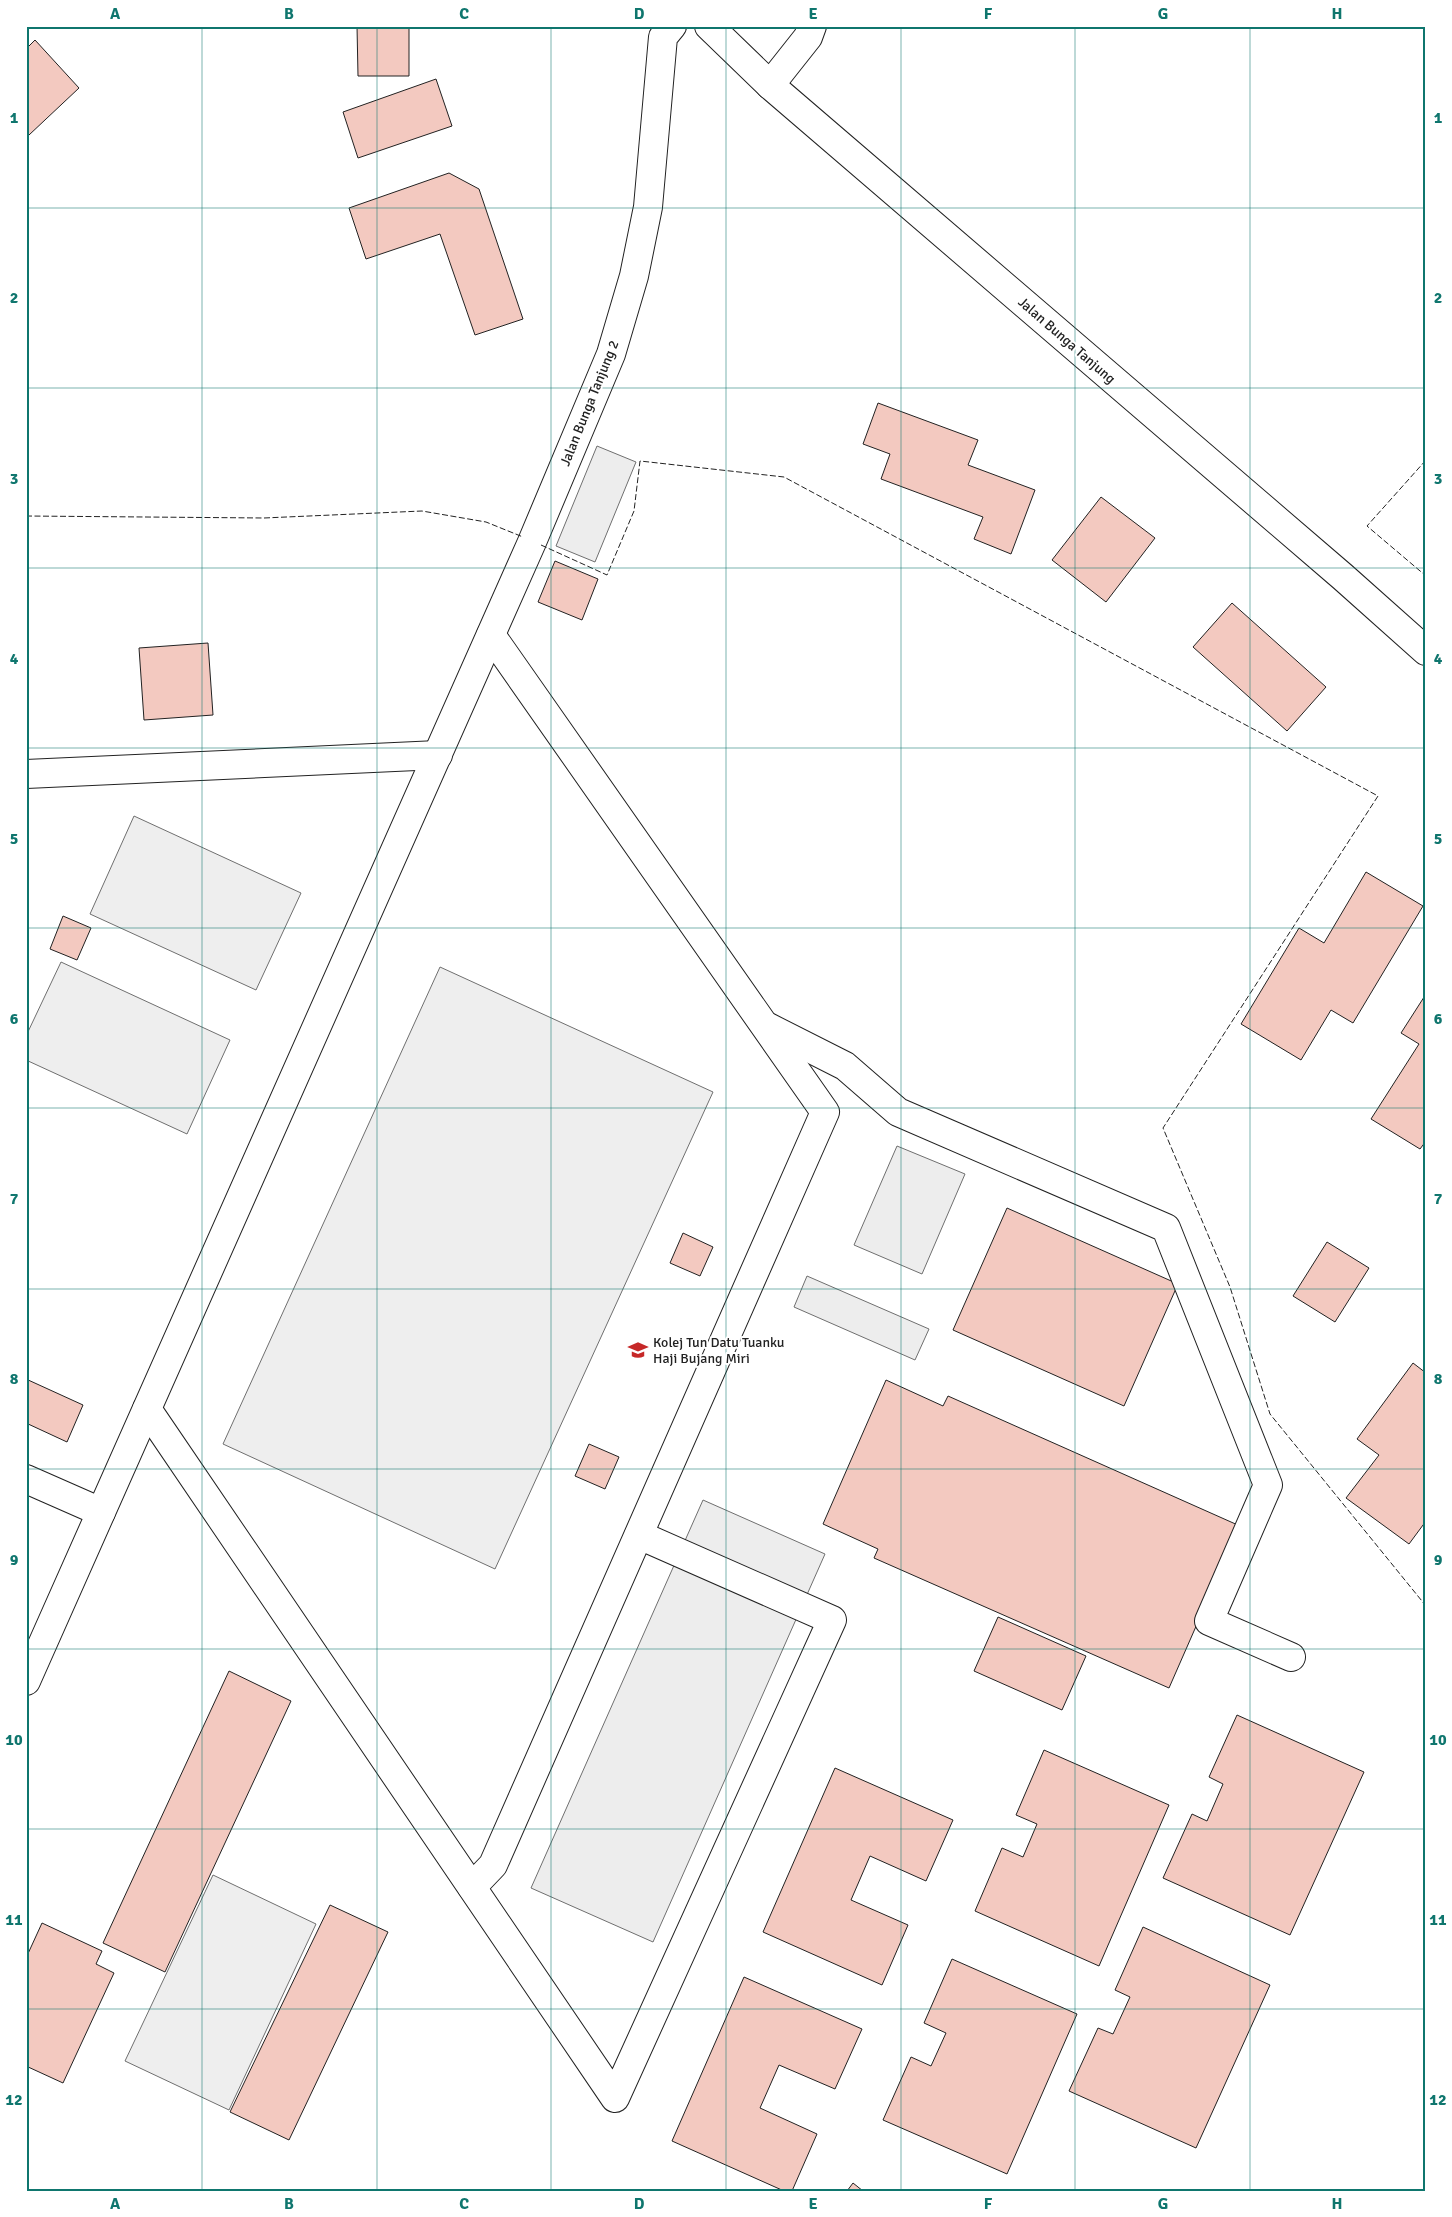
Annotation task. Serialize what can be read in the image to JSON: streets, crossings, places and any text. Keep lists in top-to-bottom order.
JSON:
{
  "streets": {
    "street": ["Jalan Bunga Tanjung", "Jalan Bunga Tanjung 2"]
  },
  "places": {
    "school or university": ["Kolej Tun Datu Tuanku Haji Bujang Miri"]
  },
  "grid": {
    "columns": [
      "A",
      "B",
      "C",
      "D",
      "E",
      "F",
      "G",
      "H"
    ],
    "rows": [
      "1",
      "2",
      "3",
      "4",
      "5",
      "6",
      "7",
      "8",
      "9",
      "10",
      "11",
      "12"
    ]
  }
}
